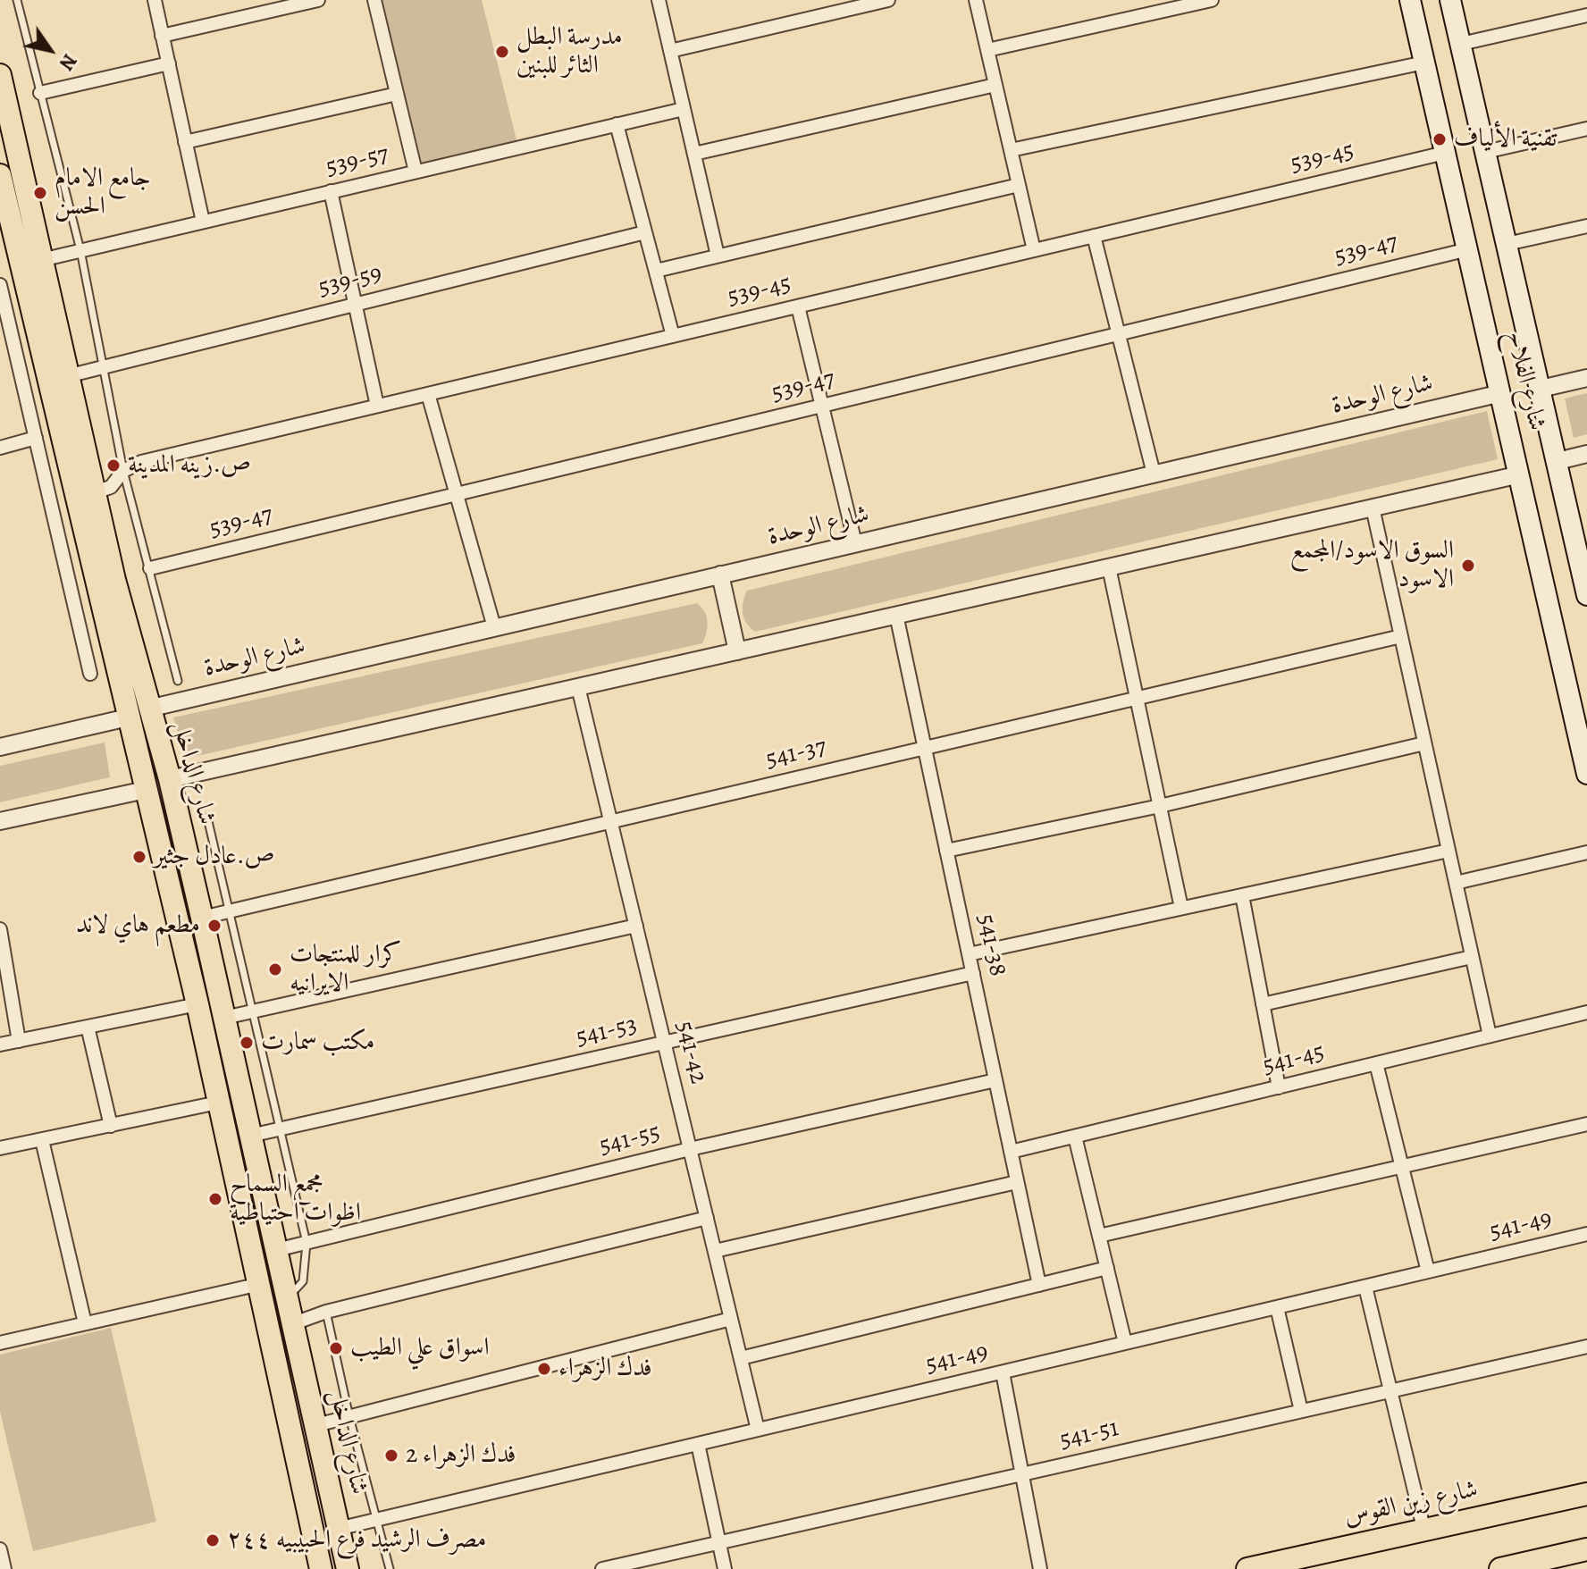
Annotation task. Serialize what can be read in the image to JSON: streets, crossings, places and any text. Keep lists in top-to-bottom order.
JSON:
{
  "streets": {
    "main road": ["شارع الفلاح", "شارع الداخل", "شارع زين القوس"],
    "street": [
      "539-45",
      "539-57",
      "539-47",
      "539-59",
      "شارع الوحدة",
      "541-37",
      "541-38",
      "541-53",
      "541-42",
      "541-45",
      "541-55",
      "541-49",
      "541-51"
    ]
  },
  "crossings": [
    ["539-45", "شارع الفلاح"],
    ["539-45", "شارع الداخل"],
    ["539-57", "شارع الداخل"],
    ["539-47", "شارع الفلاح"],
    ["539-59", "شارع الداخل"],
    ["شارع الفلاح", "شارع الوحدة"],
    ["شارع الوحدة", "شارع الداخل"],
    ["541-37", "شارع الداخل"],
    ["541-37", "541-38"],
    ["541-37", "541-42"],
    ["شارع الداخل", "541-53"],
    ["شارع الداخل", "541-55"],
    ["شارع الداخل", "541-49"],
    ["541-38", "541-53"],
    ["541-38", "541-45"],
    ["541-38", "541-55"],
    ["541-53", "541-42"],
    ["541-42", "541-55"],
    ["541-42", "541-49"]
  ],
  "places": [
    "مدرسة البطل الثائر للبنين",
    "تقنية الألياف",
    "جامع الامام الحسن",
    "ص.زينه المدينة",
    "السوق الاسود/المجمع الاسود",
    "ص.عادل جثير",
    "مطعم هاي لاند",
    "كرار للمنتجات الايرانيه",
    "مكتب سمارت",
    "مجمع السماح اظوات احتياطية",
    "اسواق علي الطيب",
    "فدك الزهراء",
    "فدك الزهراء 2",
    "مصرف الرشيد فرع الحبيبيه ٢٤٤"
  ],
  "north": "bottom right"
}
